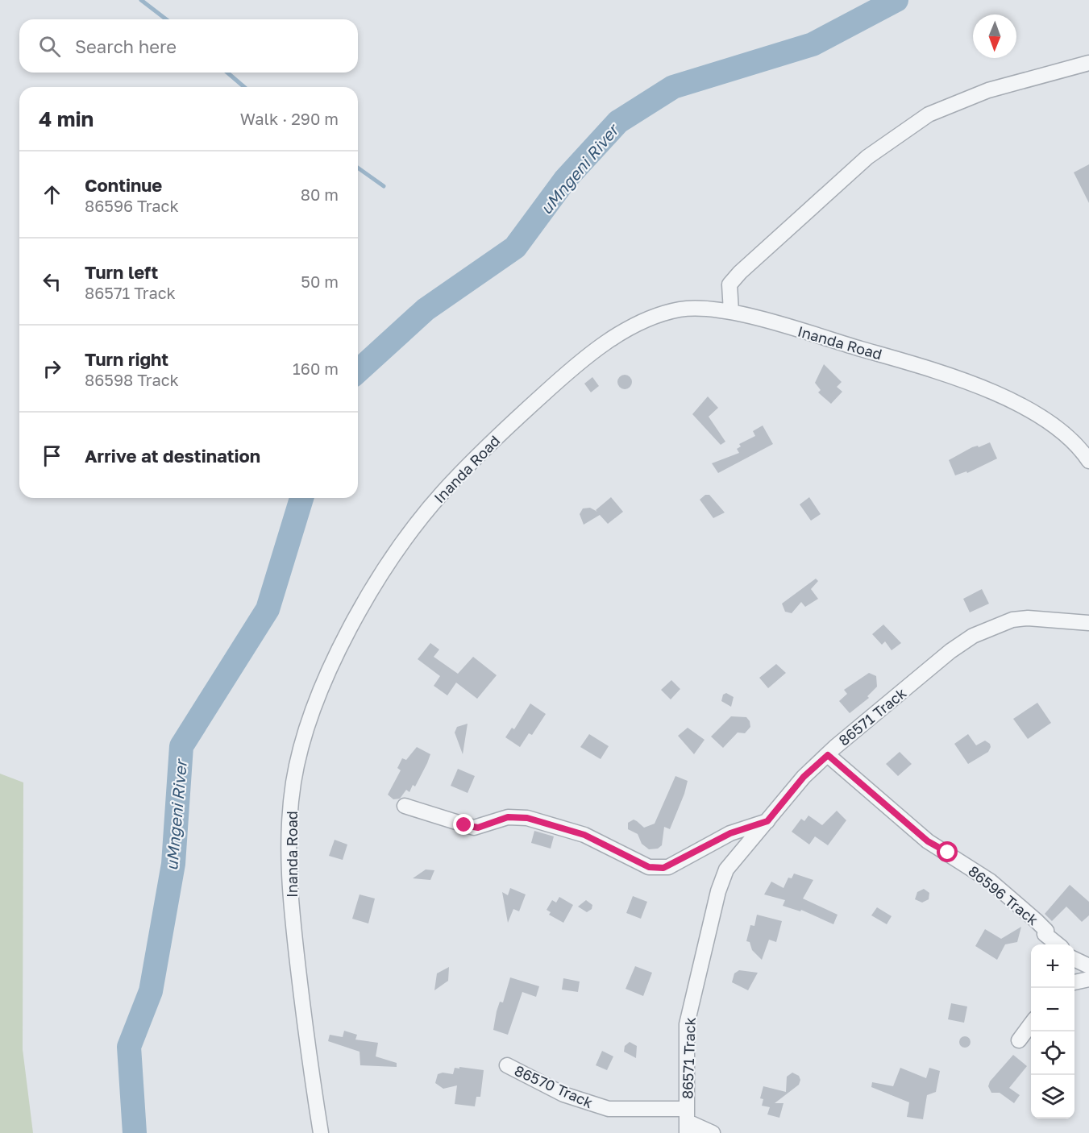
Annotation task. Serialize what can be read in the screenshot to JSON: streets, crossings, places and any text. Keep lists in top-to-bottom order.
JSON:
{
  "streets": {
    "street": [
      "Inanda Road",
      "86571 Track",
      "86596 Track",
      "86570 Track"
    ]
  },
  "crossings": [
    ["86571 Track", "86596 Track"],
    ["86571 Track", "86570 Track"]
  ],
  "water": ["uMngeni River"],
  "north": "bottom",
  "page": {
    "search": "Search here",
    "heading": ["4 min", "Walk · 290 m"],
    "list": [
      ["Continue", "86596 Track", "80 m"],
      ["Turn left", "86571 Track", "50 m"],
      ["Turn right", "86598 Track", "160 m"],
      "Arrive at destination"
    ],
    "map_buttons": ["+", "−"]
  }
}
